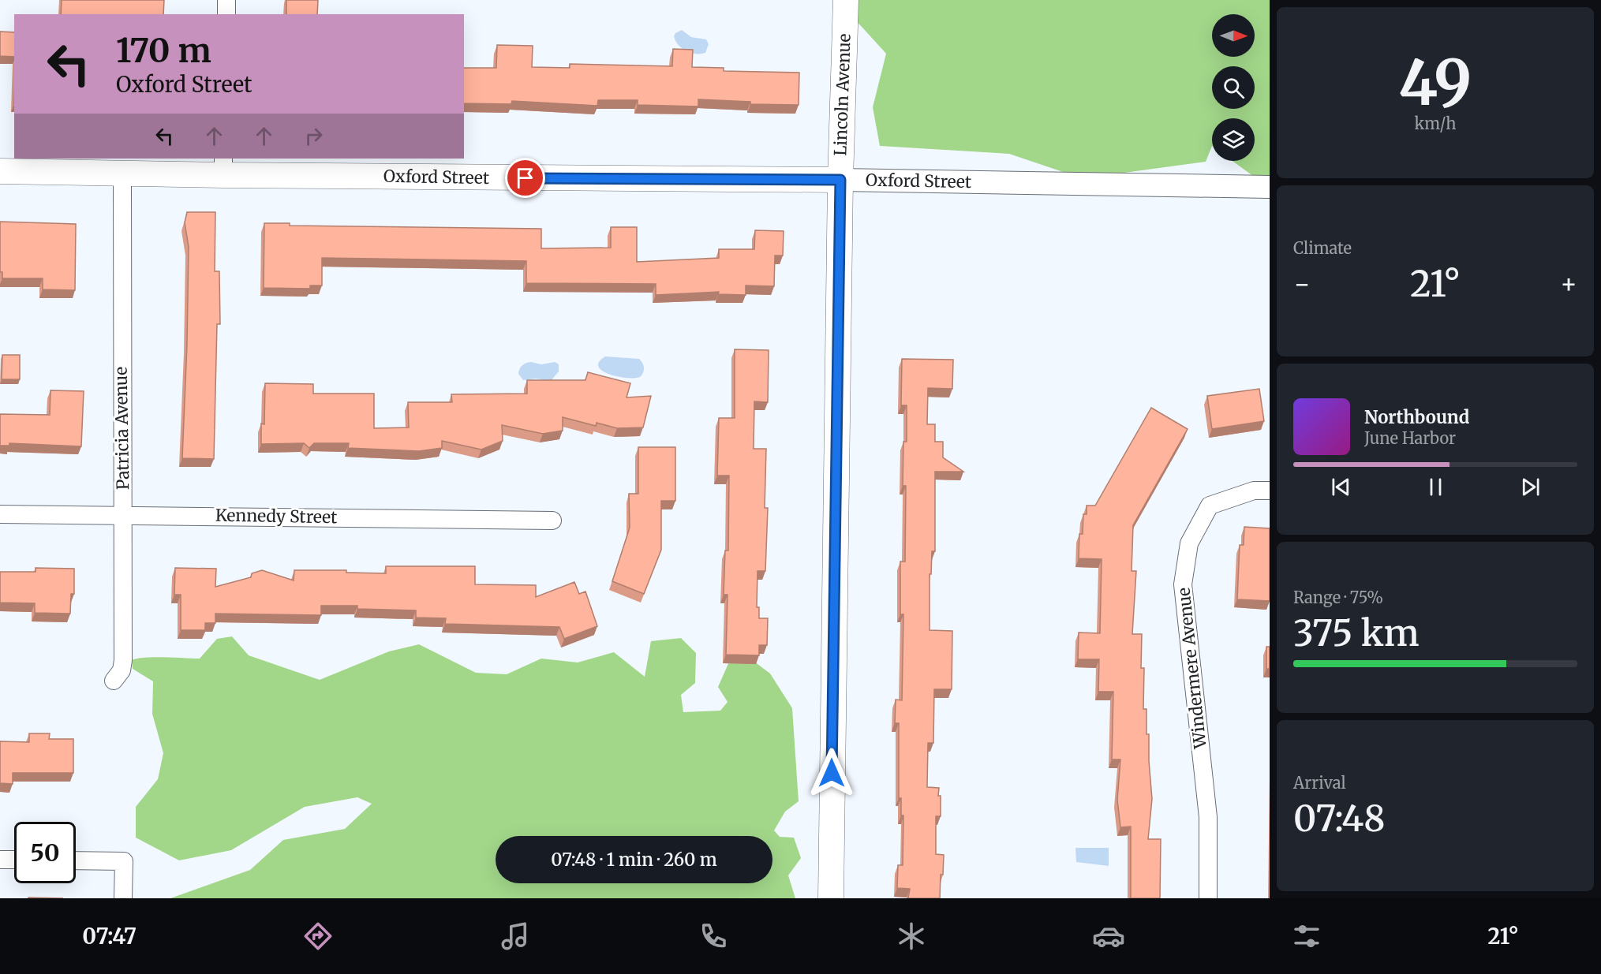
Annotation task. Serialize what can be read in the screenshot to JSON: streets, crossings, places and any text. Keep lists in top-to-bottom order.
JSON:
{
  "streets": {
    "main road": ["Lincoln Avenue", "Oxford Street"],
    "street": ["Patricia Avenue", "Kennedy Street", "Windermere Avenue"]
  },
  "crossings": [
    ["Lincoln Avenue", "Oxford Street"],
    ["Oxford Street", "Patricia Avenue"],
    ["Patricia Avenue", "Kennedy Street"]
  ],
  "north": "right",
  "page": {
    "tile": [
      ["49", "km/h"],
      "Climate",
      ["Range · 75%", "375 km"],
      ["Arrival", "07:48"]
    ],
    "turn": ["170 m", "Oxford Street"],
    "heat": ["−", "21°", "+"],
    "song": ["Northbound", "June Harbor"],
    "limit": "50",
    "trip": "07:48 · 1 min · 260 m",
    "tabs": ["07:47", "21°"]
  }
}
